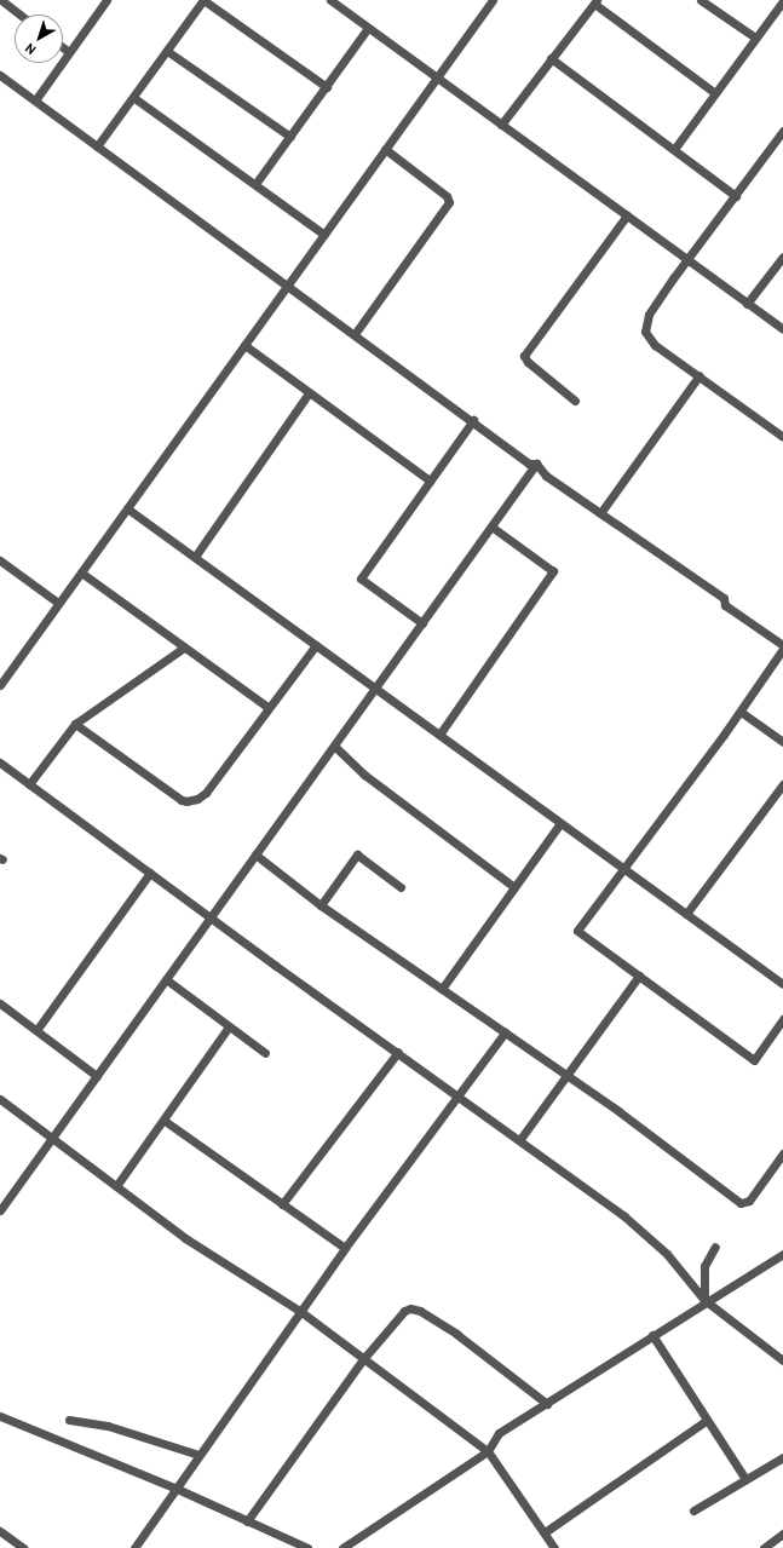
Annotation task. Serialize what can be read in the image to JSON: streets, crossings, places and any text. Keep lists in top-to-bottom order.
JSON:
{
  "north": "bottom left"
}
